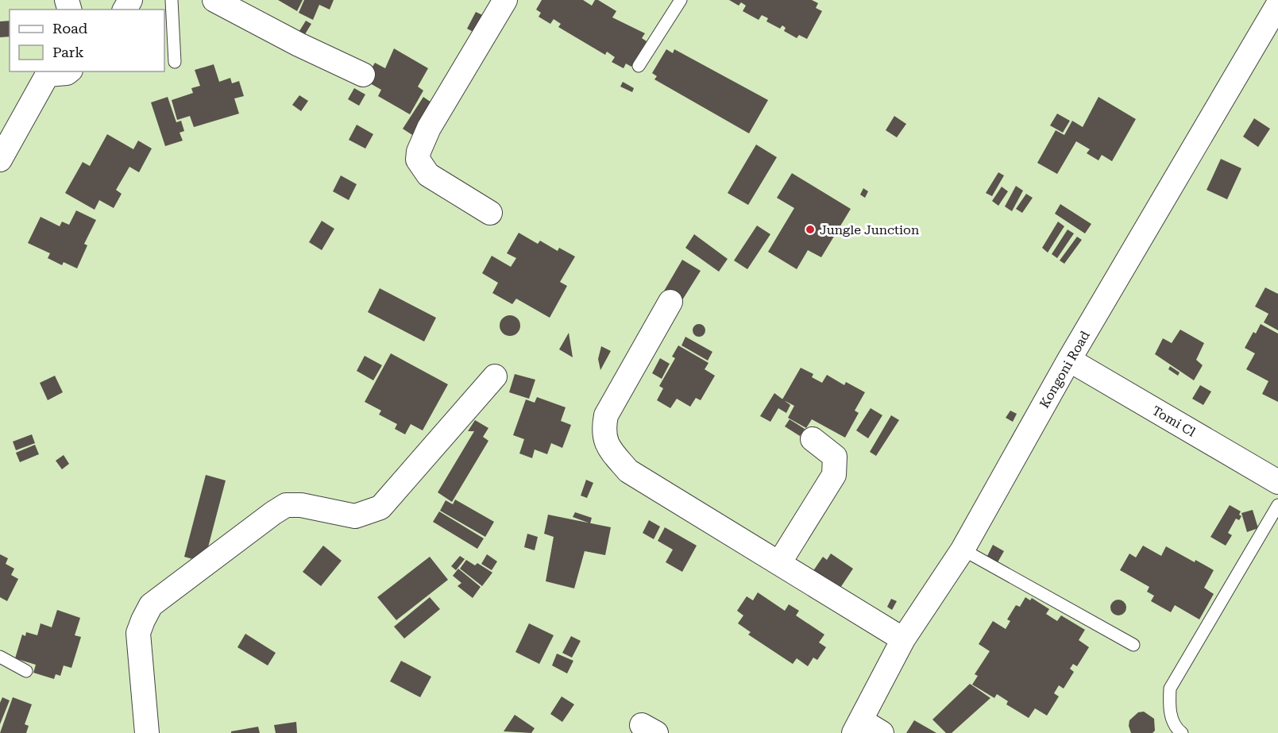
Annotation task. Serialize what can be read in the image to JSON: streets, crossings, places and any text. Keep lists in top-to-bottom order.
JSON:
{
  "streets": {
    "street": ["Kongoni Road", "Tomi Cl"]
  },
  "crossings": [
    ["Kongoni Road", "Tomi Cl"]
  ],
  "places": ["Jungle Junction"],
  "legend": ["Road", "Park"]
}
